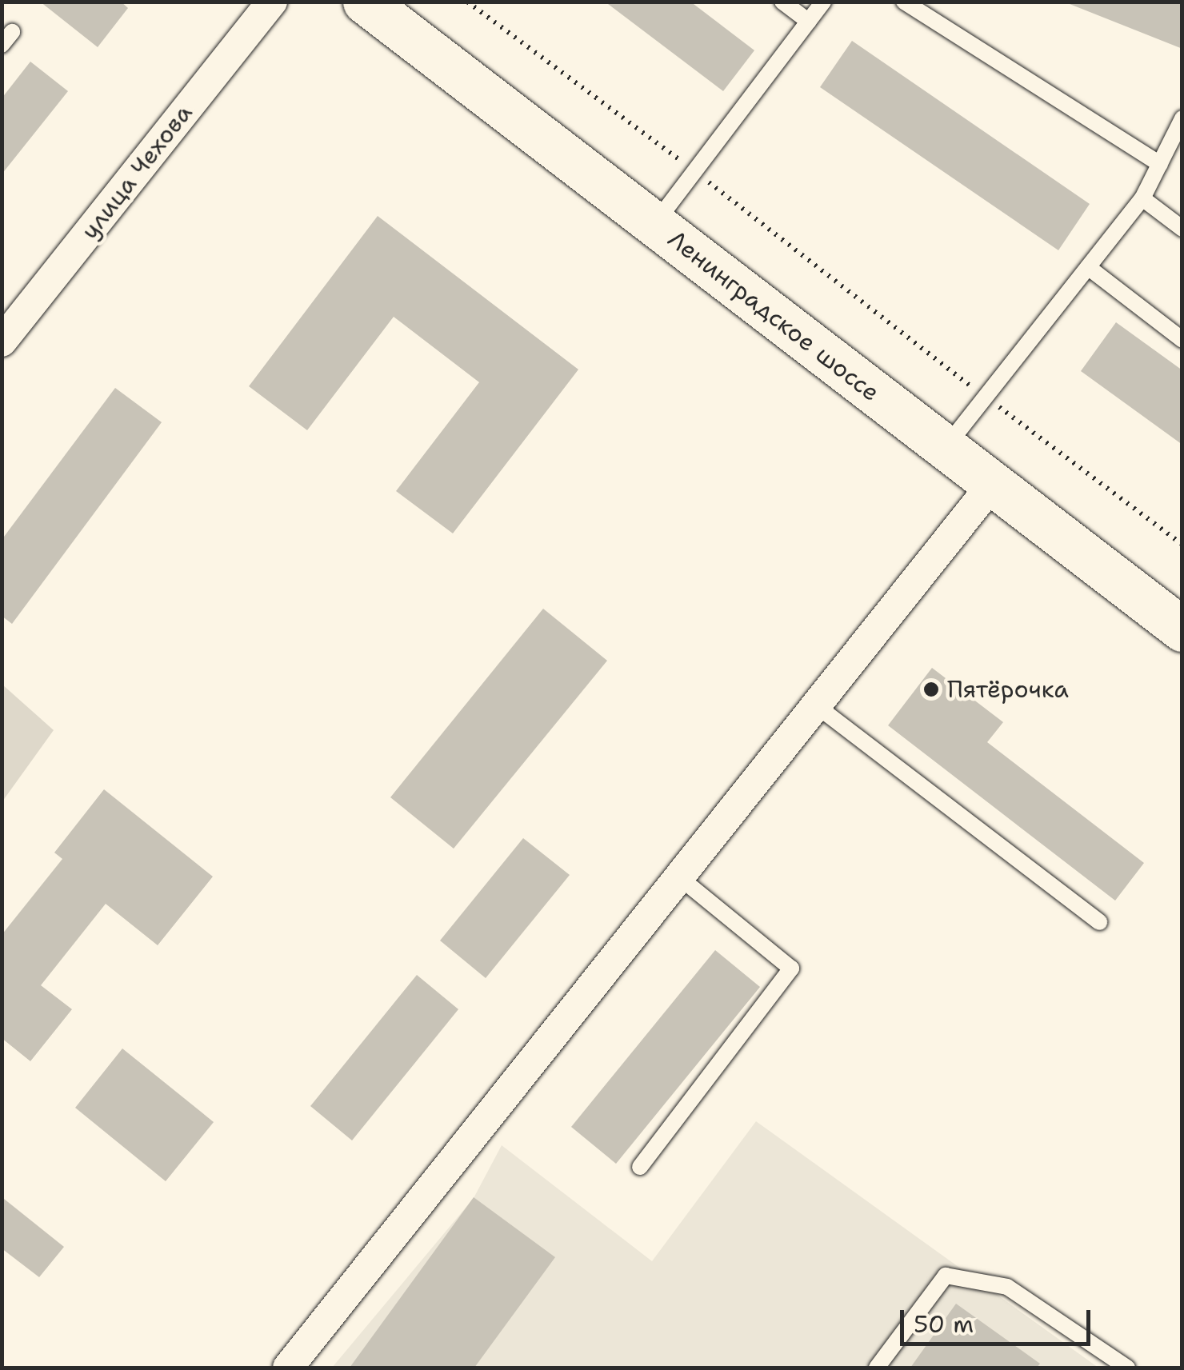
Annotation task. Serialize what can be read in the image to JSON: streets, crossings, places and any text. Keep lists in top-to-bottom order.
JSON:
{
  "streets": {
    "main road": ["Ленинградское шоссе"],
    "street": ["улица Чехова"]
  },
  "places": ["Пятёрочка"],
  "scale_bar": "50 m"
}
